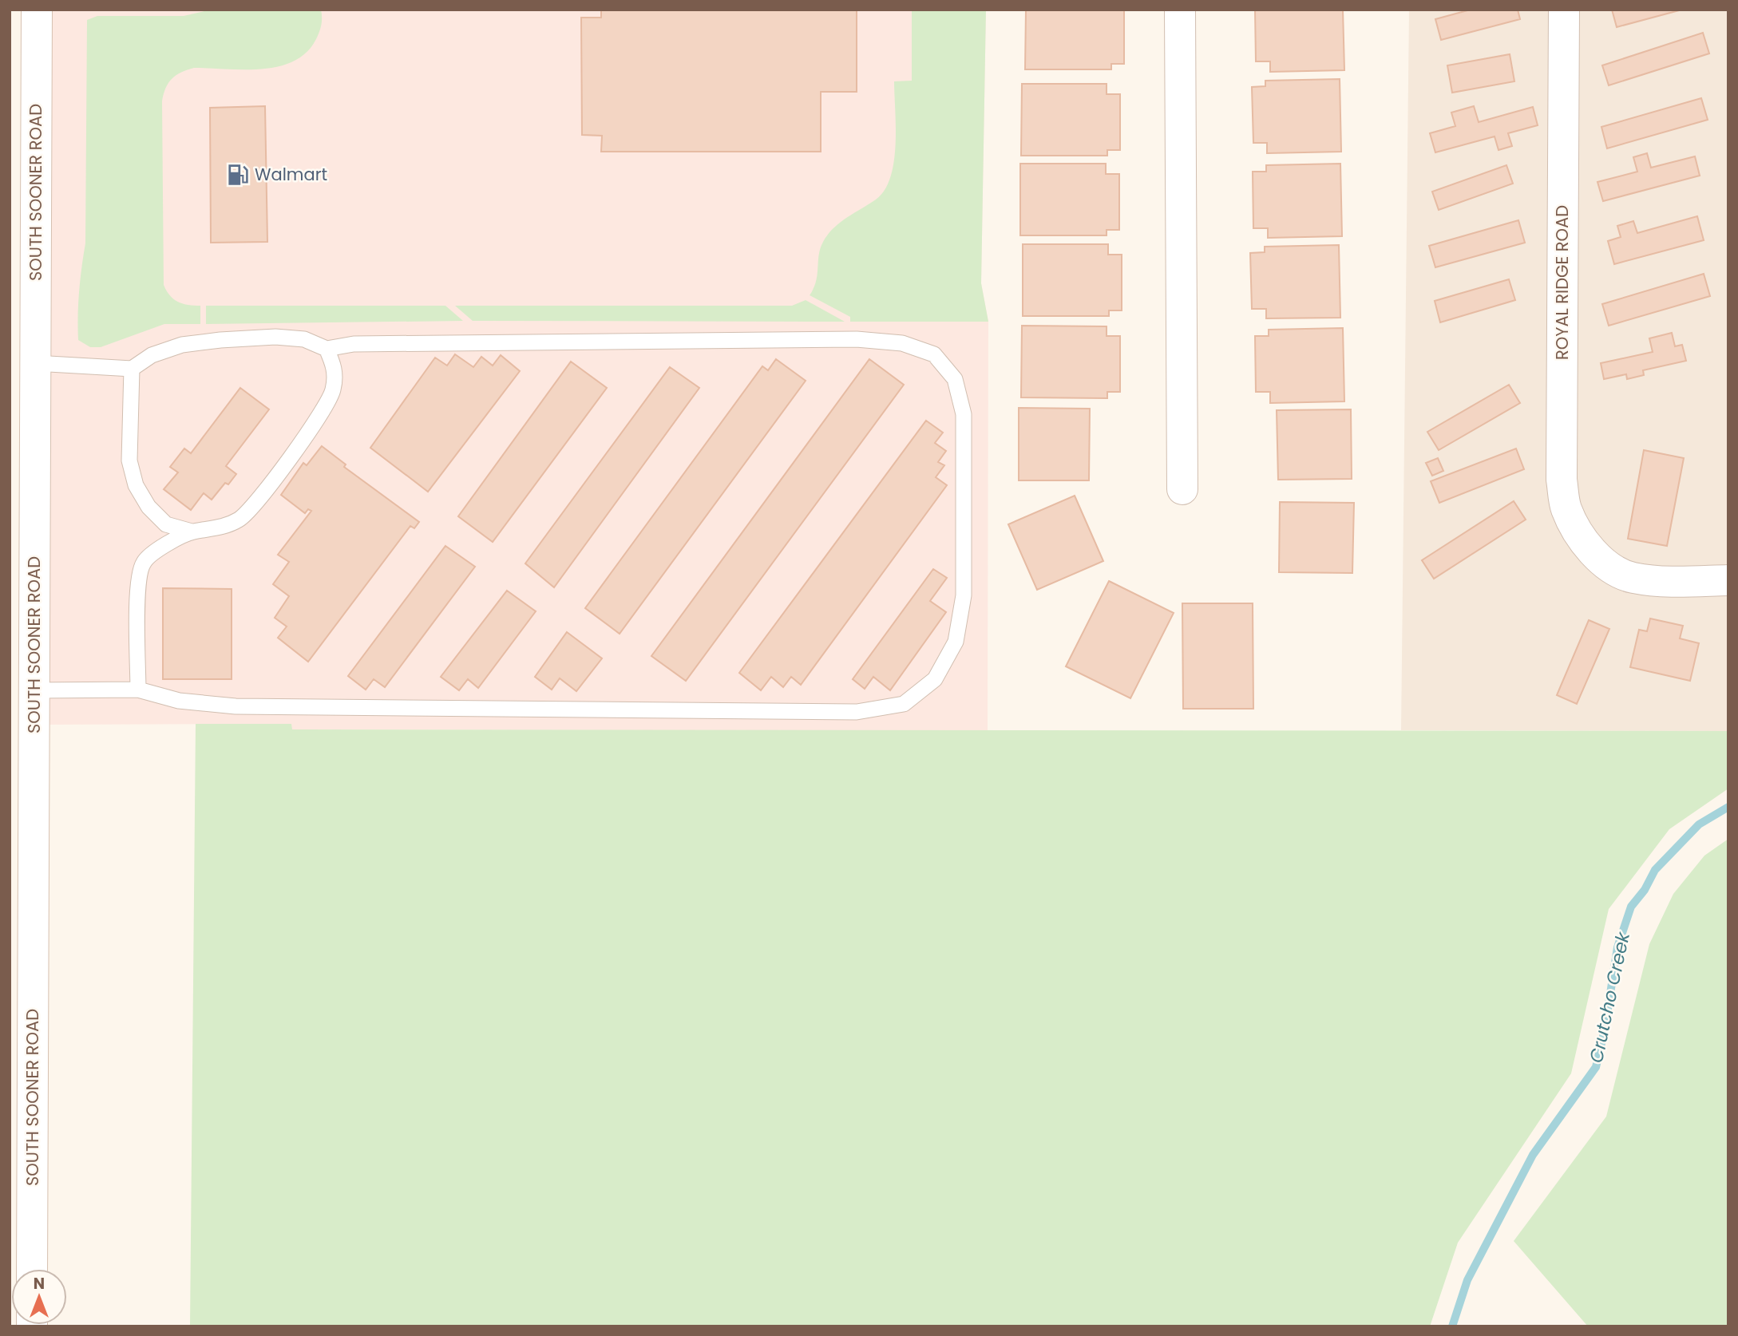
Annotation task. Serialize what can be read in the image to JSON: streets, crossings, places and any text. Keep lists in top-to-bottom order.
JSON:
{
  "streets": {
    "main road": ["SOUTH SOONER ROAD", "ROYAL RIDGE ROAD"]
  },
  "water": ["Crutcho Creek"],
  "places": {
    "fuel station": ["Walmart"]
  },
  "north": "top"
}
